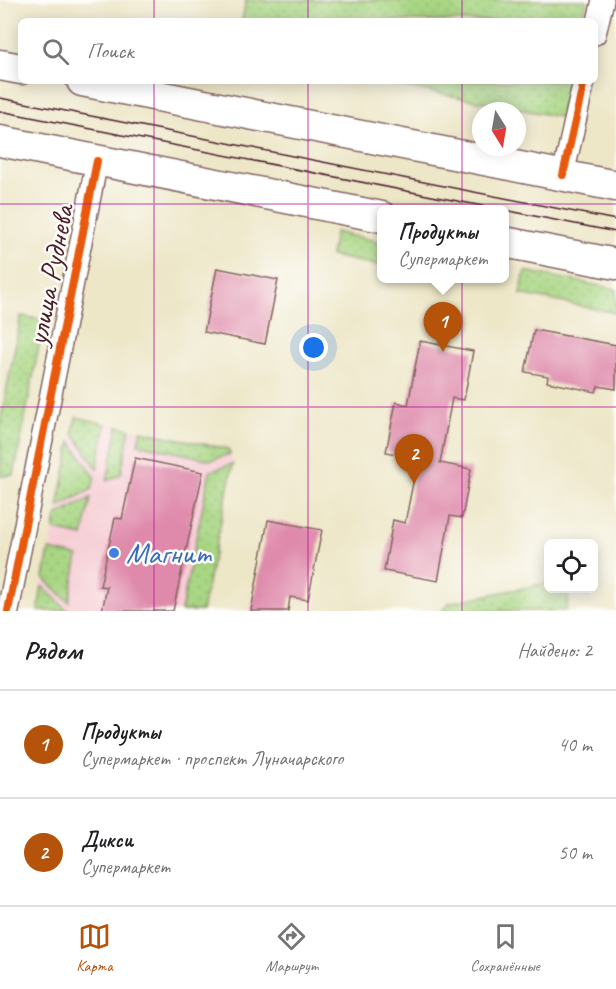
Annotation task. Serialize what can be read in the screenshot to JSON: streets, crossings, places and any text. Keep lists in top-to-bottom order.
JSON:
{
  "streets": {
    "street": ["улица Руднева"]
  },
  "places": ["Магнит"],
  "north": "bottom",
  "page": {
    "search": "Поиск",
    "popup": ["Продукты", "Супермаркет"],
    "pins": ["1", "2"],
    "heading": ["Рядом", "Найдено: 2"],
    "list": [
      {
        "mark": "1",
        "name": "Продукты",
        "note": "Супермаркет · проспект Луначарского",
        "value": "40 m"
      },
      {
        "mark": "2",
        "name": "Дикси",
        "note": "Супермаркет",
        "value": "50 m"
      }
    ],
    "nav": ["Карта", "Маршрут", "Сохранённые"]
  }
}
